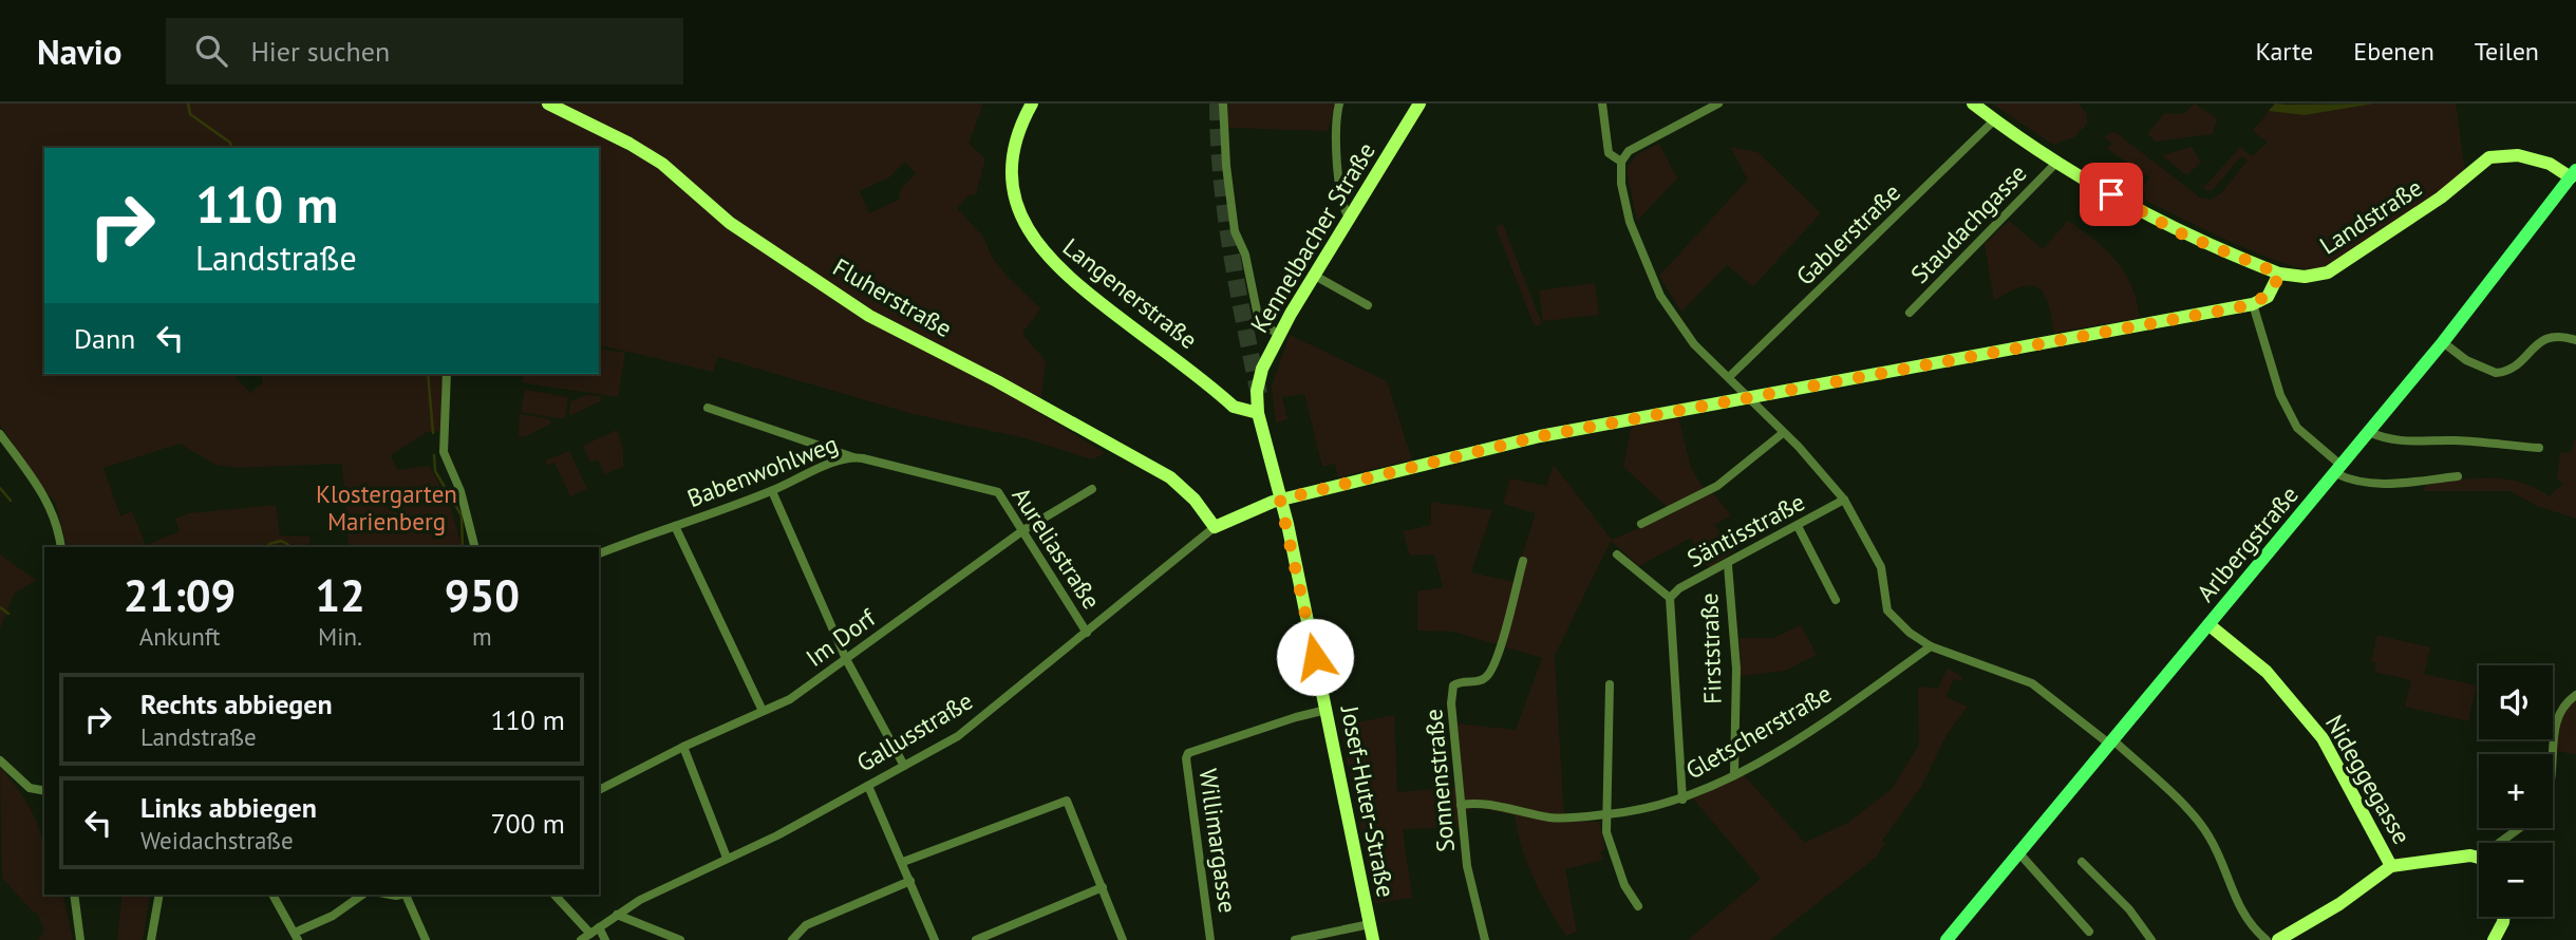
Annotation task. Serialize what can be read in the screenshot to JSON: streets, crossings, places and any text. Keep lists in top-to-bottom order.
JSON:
{
  "streets": {
    "main road": ["Arlbergstraße"],
    "street": [
      "Landstraße",
      "Staudachgasse",
      "Gablerstraße",
      "Kennelbacher Straße",
      "Langenerstraße",
      "Fluherstraße",
      "Babenwohlweg",
      "Säntisstraße",
      "Aureliastraße",
      "Im Dorf",
      "Firststraße",
      "Gallusstraße",
      "Gletscherstraße",
      "Nideggegasse",
      "Sonnenstraße",
      "Josef-Huter-Straße",
      "Willimargasse"
    ]
  },
  "crossings": [
    ["Landstraße", "Arlbergstraße"],
    ["Kennelbacher Straße", "Langenerstraße"],
    ["Kennelbacher Straße", "Josef-Huter-Straße"],
    ["Langenerstraße", "Josef-Huter-Straße"],
    ["Fluherstraße", "Gallusstraße"],
    ["Babenwohlweg", "Aureliastraße"],
    ["Säntisstraße", "Firststraße"],
    ["Arlbergstraße", "Nideggegasse"],
    ["Aureliastraße", "Im Dorf"],
    ["Aureliastraße", "Gallusstraße"],
    ["Firststraße", "Gletscherstraße"],
    ["Gallusstraße", "Josef-Huter-Straße"],
    ["Gletscherstraße", "Sonnenstraße"],
    ["Josef-Huter-Straße", "Willimargasse"]
  ],
  "parks": ["Klostergarten Marienberg"],
  "page": {
    "header": "Navio",
    "search": "Hier suchen",
    "nav": ["Karte", "Ebenen", "Teilen"],
    "turn": ["110 m", "Landstraße"],
    "then": "Dann",
    "eta": [
      "21:09",
      "Ankunft",
      "12",
      "Min.",
      "950",
      "m"
    ],
    "map_buttons": ["+", "−"],
    "list": [
      {
        "name": "Rechts abbiegen",
        "note": "Landstraße",
        "value": "110 m"
      },
      {
        "name": "Links abbiegen",
        "note": "Weidachstraße",
        "value": "700 m"
      }
    ]
  }
}
